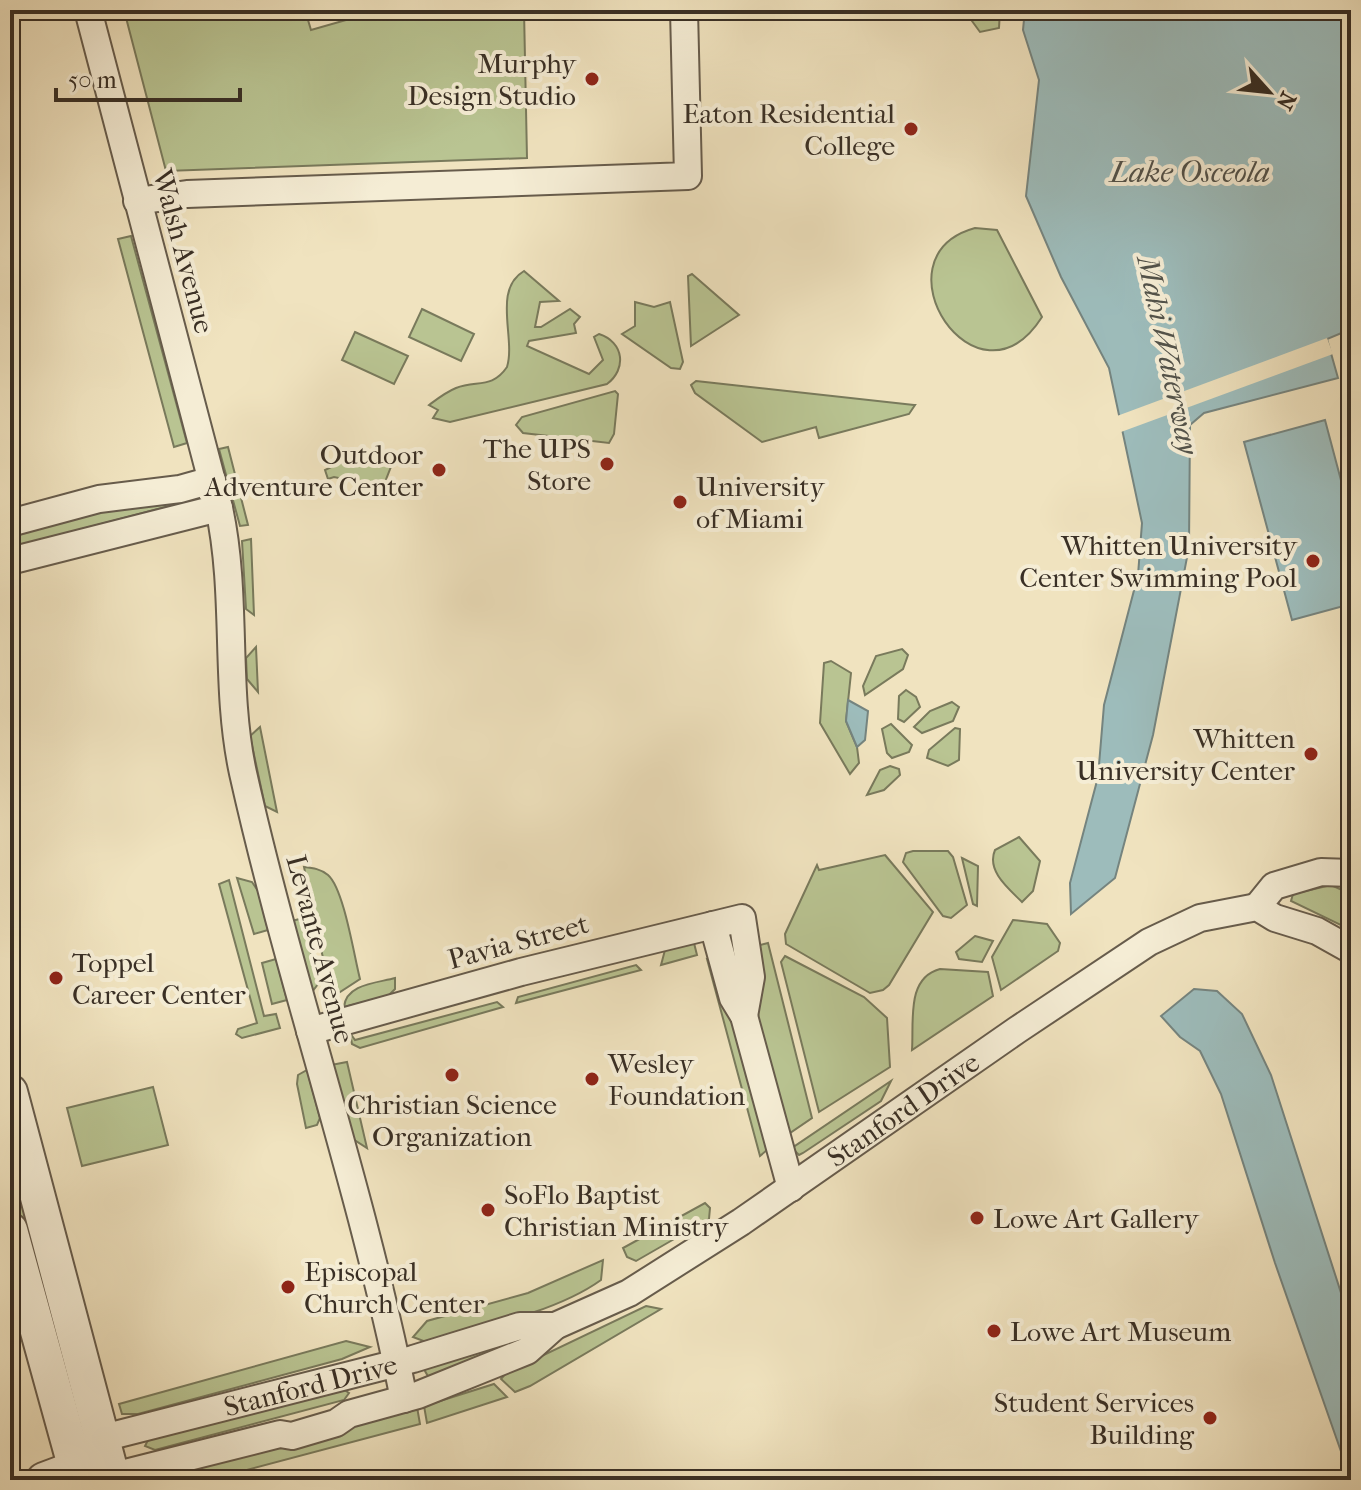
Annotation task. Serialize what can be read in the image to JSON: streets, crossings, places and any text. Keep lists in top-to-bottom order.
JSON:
{
  "streets": {
    "street": [
      "Walsh Avenue",
      "Pavia Street",
      "Levante Avenue",
      "Stanford Drive"
    ]
  },
  "crossings": [
    ["Walsh Avenue", "Levante Avenue"],
    ["Pavia Street", "Levante Avenue"],
    ["Levante Avenue", "Stanford Drive"]
  ],
  "water": ["Lake Osceola", "Mahi Waterway"],
  "places": [
    "Murphy Design Studio",
    "Eaton Residential College",
    "The UPS Store",
    "Outdoor Adventure Center",
    "University of Miami",
    "Whitten University Center Swimming Pool",
    "Whitten University Center",
    "Toppel Career Center",
    "Christian Science Organization",
    "Wesley Foundation",
    "SoFlo Baptist Christian Ministry",
    "Lowe Art Gallery",
    "Episcopal Church Center",
    "Lowe Art Museum",
    "Student Services Building"
  ],
  "scale_bar": "50 m",
  "north": "bottom right"
}
